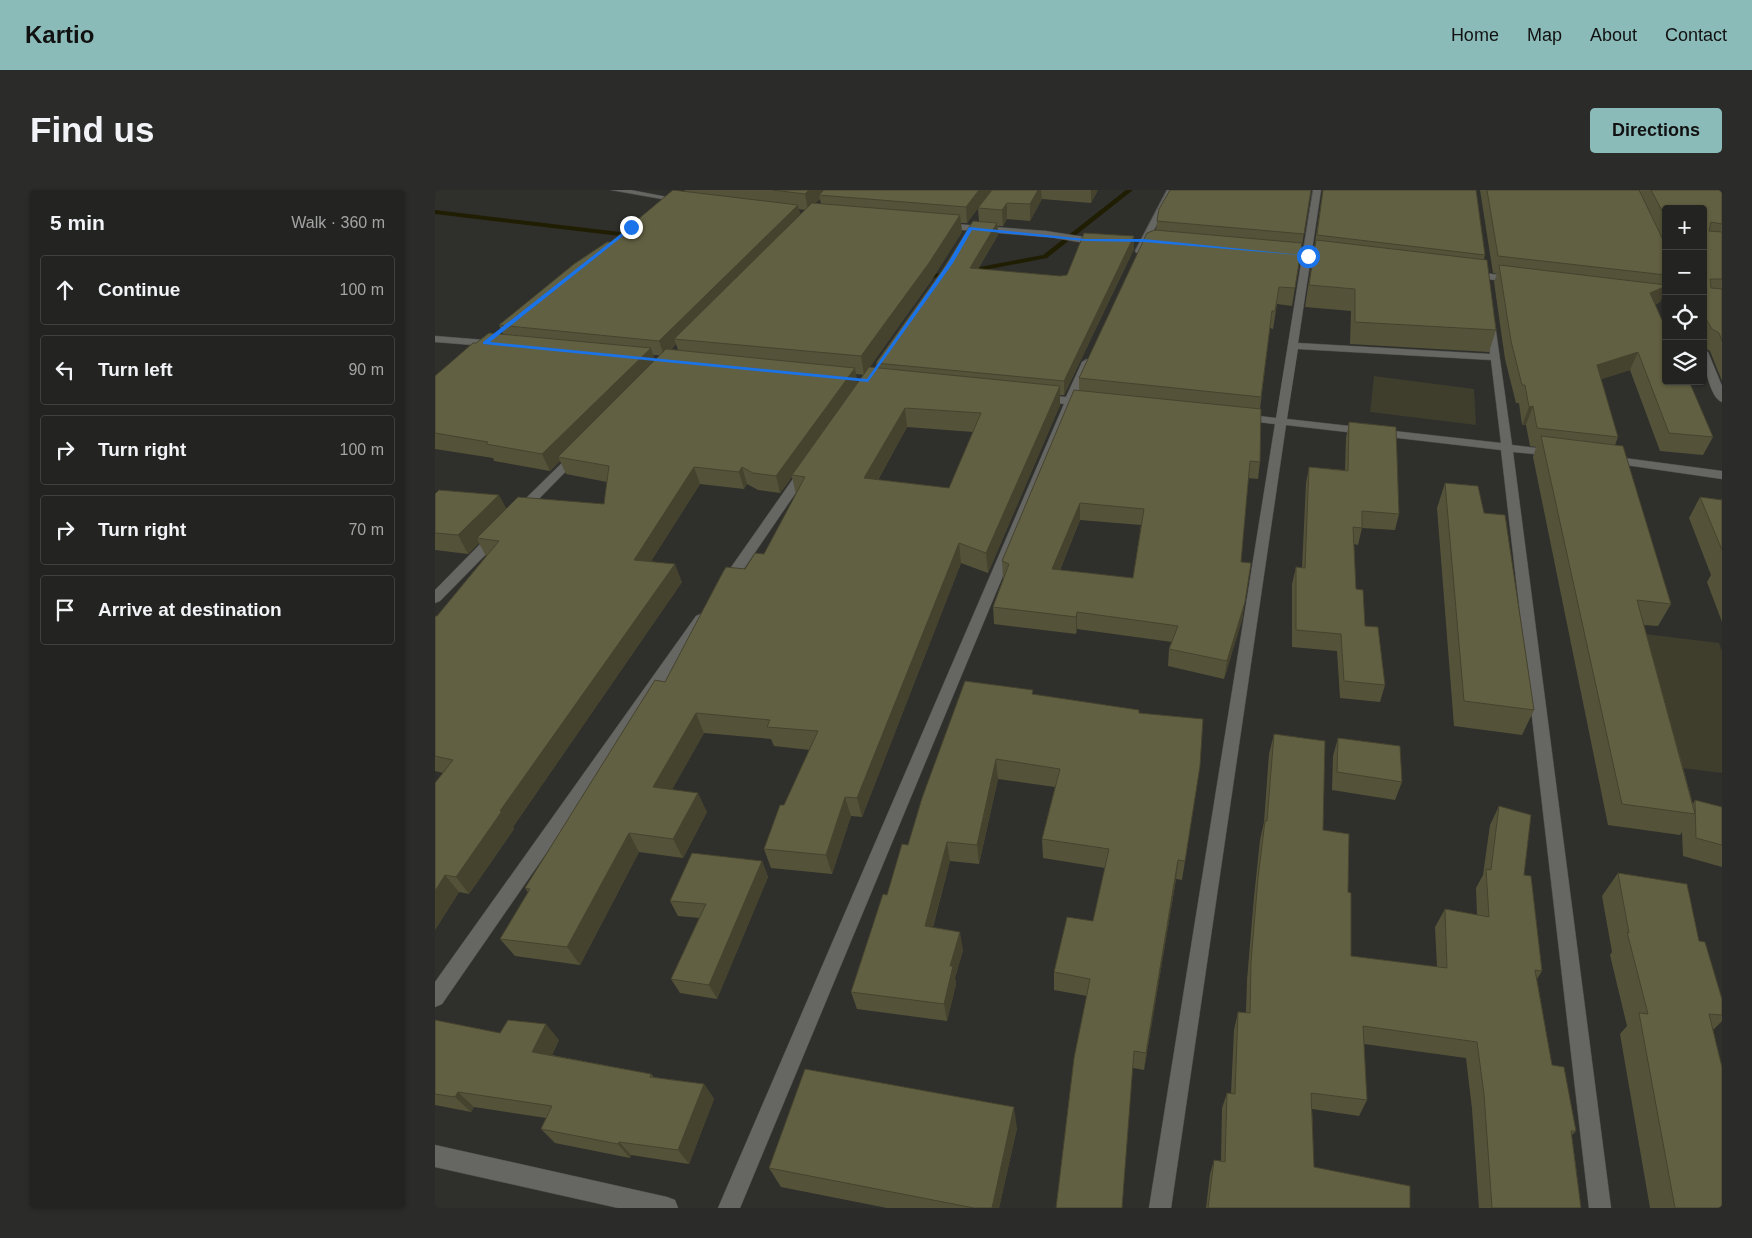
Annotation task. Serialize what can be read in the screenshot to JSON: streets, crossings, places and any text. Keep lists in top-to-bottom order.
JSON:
{
  "page": {
    "header": "Kartio",
    "nav": [
      "Home",
      "Map",
      "About",
      "Contact"
    ],
    "buttons": "Directions",
    "title": "Find us",
    "heading": ["5 min", "Walk · 360 m"],
    "map_buttons": ["+", "−"],
    "list": [
      ["Continue", "100 m"],
      ["Turn left", "90 m"],
      ["Turn right", "100 m"],
      ["Turn right", "70 m"],
      "Arrive at destination"
    ]
  }
}
